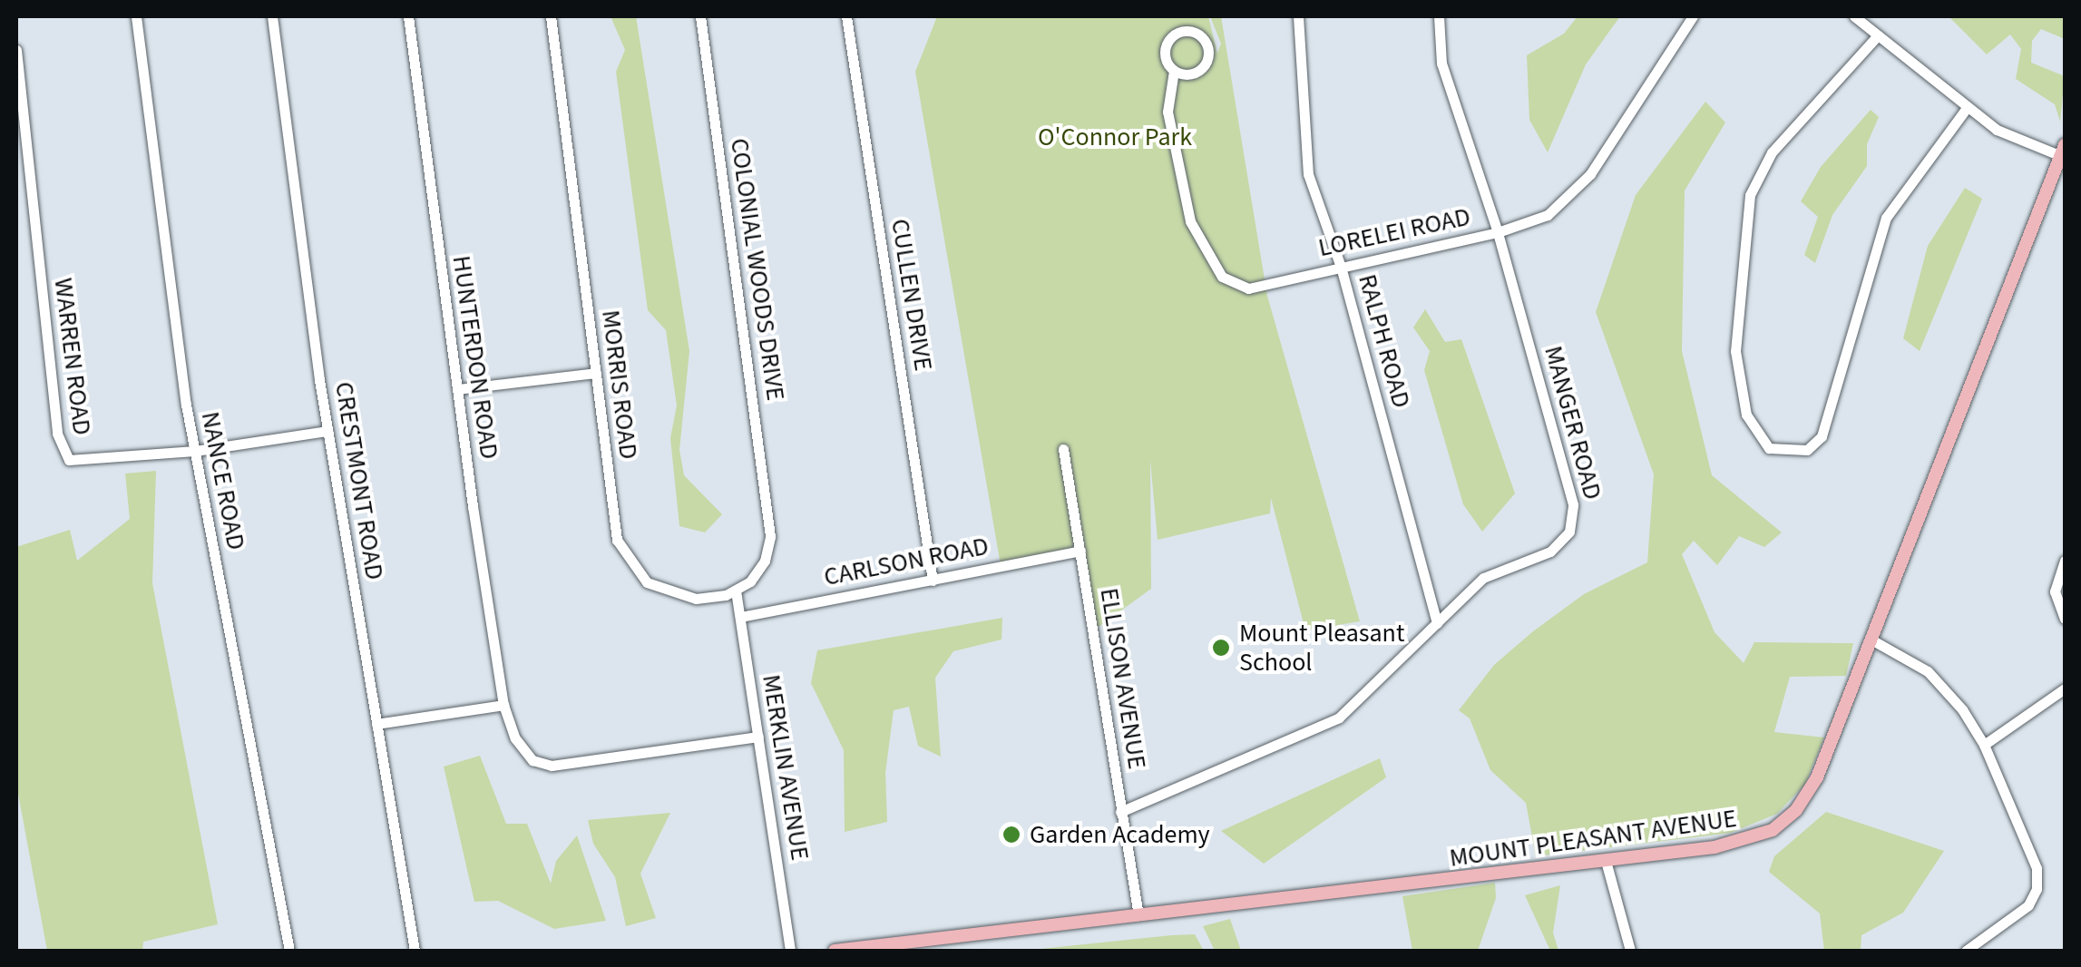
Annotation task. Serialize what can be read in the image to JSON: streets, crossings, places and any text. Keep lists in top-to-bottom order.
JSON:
{
  "streets": {
    "main road": ["MOUNT PLEASANT AVENUE"],
    "street": [
      "LORELEI ROAD",
      "COLONIAL WOODS DRIVE",
      "CULLEN DRIVE",
      "RALPH ROAD",
      "WARREN ROAD",
      "HUNTERDON ROAD",
      "MORRIS ROAD",
      "MANGER ROAD",
      "NANCE ROAD",
      "CRESTMONT ROAD",
      "CARLSON ROAD",
      "ELLISON AVENUE",
      "MERKLIN AVENUE"
    ]
  },
  "crossings": [
    ["LORELEI ROAD", "RALPH ROAD"],
    ["LORELEI ROAD", "MANGER ROAD"],
    ["COLONIAL WOODS DRIVE", "MORRIS ROAD"],
    ["COLONIAL WOODS DRIVE", "MERKLIN AVENUE"],
    ["CULLEN DRIVE", "CARLSON ROAD"],
    ["RALPH ROAD", "MANGER ROAD"],
    ["WARREN ROAD", "NANCE ROAD"],
    ["HUNTERDON ROAD", "MERKLIN AVENUE"],
    ["MORRIS ROAD", "MERKLIN AVENUE"],
    ["MANGER ROAD", "ELLISON AVENUE"],
    ["CARLSON ROAD", "ELLISON AVENUE"],
    ["CARLSON ROAD", "MERKLIN AVENUE"],
    ["ELLISON AVENUE", "MOUNT PLEASANT AVENUE"]
  ],
  "parks": ["O'Connor Park"],
  "places": ["Mount Pleasant School", "Garden Academy"]
}
